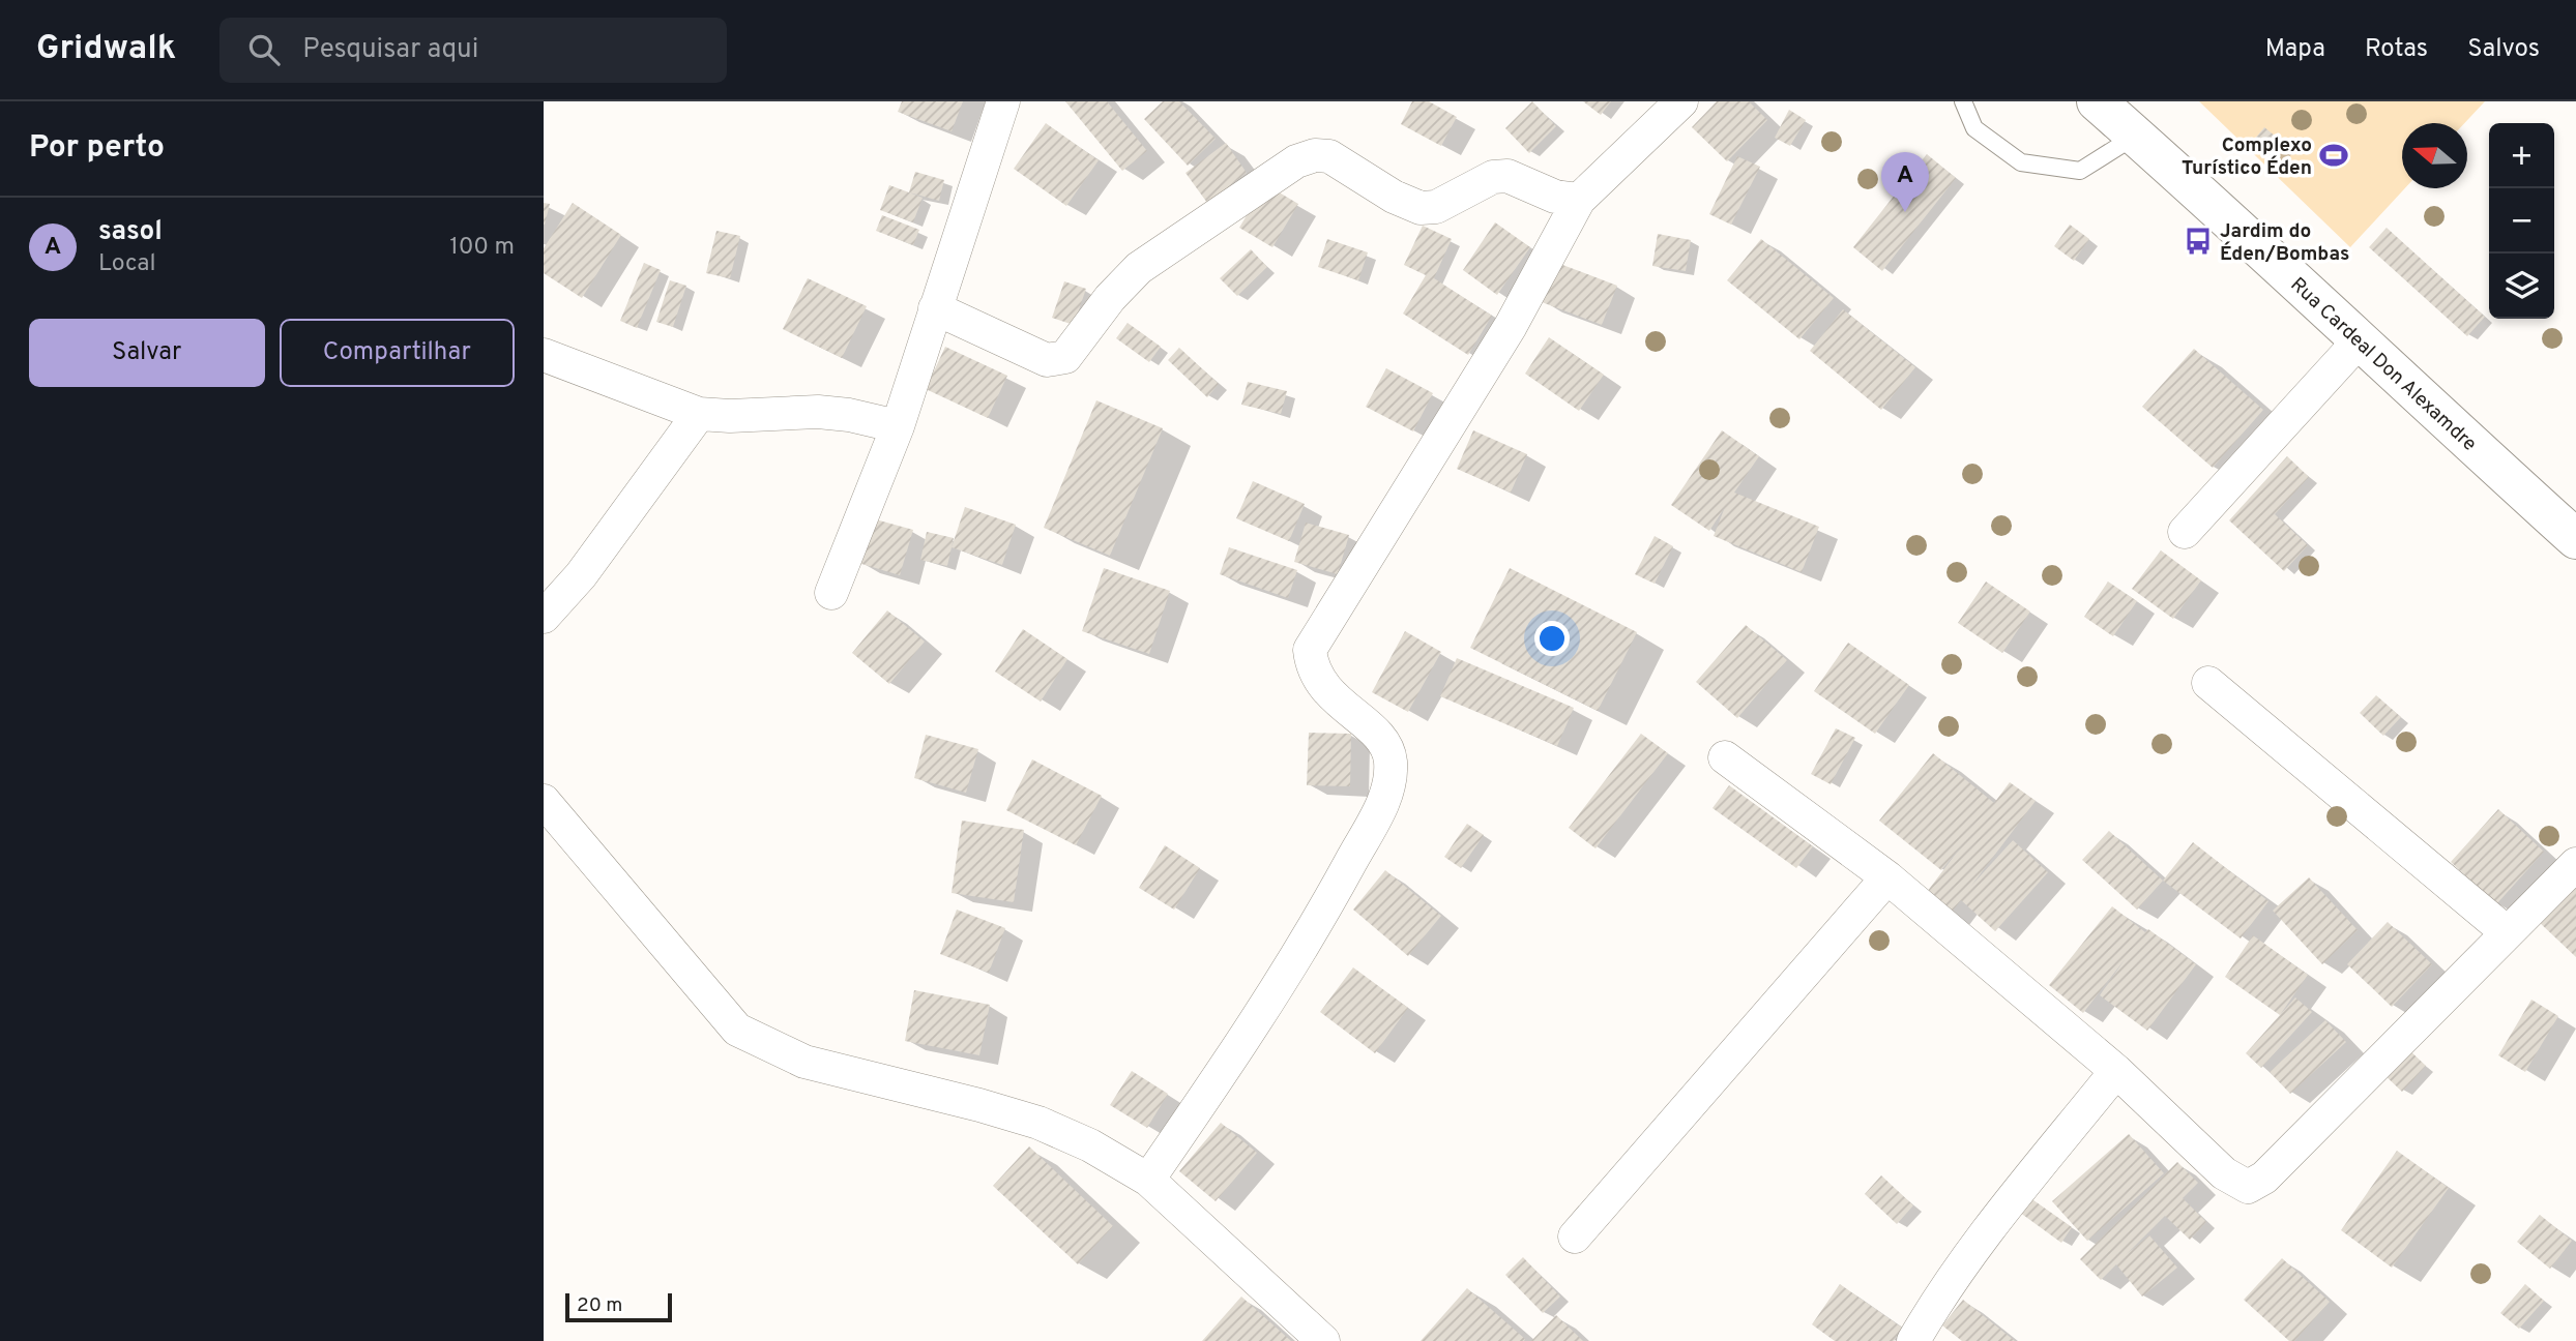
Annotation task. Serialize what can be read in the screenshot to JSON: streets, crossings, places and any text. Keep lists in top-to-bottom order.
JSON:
{
  "streets": {
    "main road": ["Rua Cardeal Don Alexamdre"]
  },
  "places": {
    "sports": ["Complexo Turístico Éden"],
    "bus stop": ["Jardim do Éden/Bombas"]
  },
  "scale_bar": "20 m",
  "north": "left",
  "page": {
    "header": "Gridwalk",
    "search": "Pesquisar aqui",
    "nav": ["Mapa", "Rotas", "Salvos"],
    "heading": "Por perto",
    "map_buttons": ["+", "−"],
    "pins": "A",
    "list": [
      {
        "mark": "A",
        "name": "sasol",
        "note": "Local",
        "value": "100 m"
      }
    ],
    "buttons": ["Salvar", "Compartilhar"],
    "scale": "20 m"
  }
}
